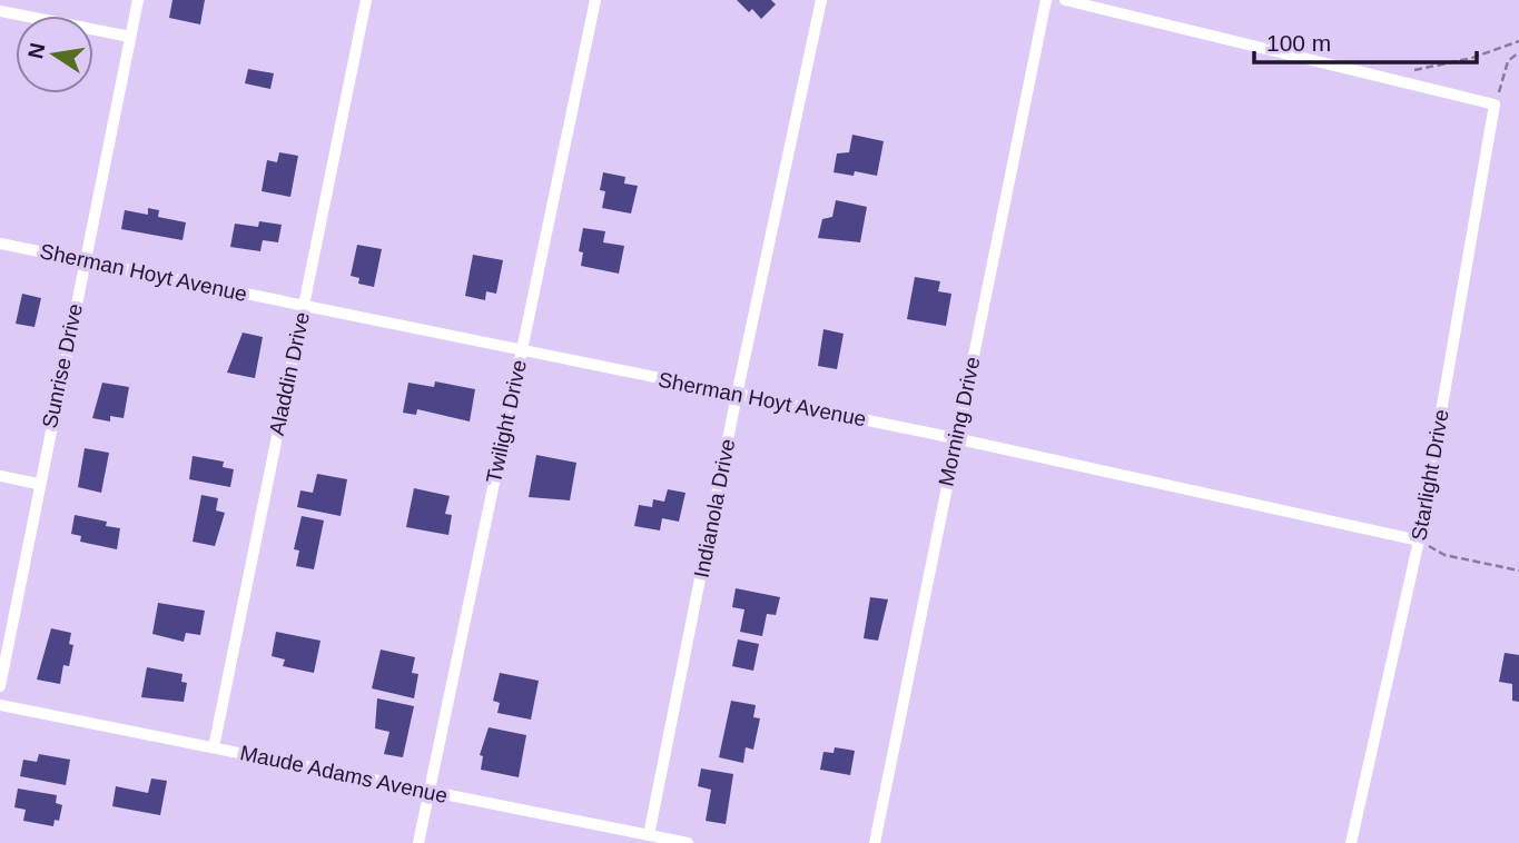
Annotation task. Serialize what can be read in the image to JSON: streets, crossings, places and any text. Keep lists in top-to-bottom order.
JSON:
{
  "streets": {
    "street": [
      "Sherman Hoyt Avenue",
      "Sunrise Drive",
      "Aladdin Drive",
      "Twilight Drive",
      "Morning Drive",
      "Starlight Drive",
      "Indianola Drive",
      "Maude Adams Avenue"
    ]
  },
  "crossings": [
    ["Sherman Hoyt Avenue", "Sunrise Drive"],
    ["Sherman Hoyt Avenue", "Aladdin Drive"],
    ["Sherman Hoyt Avenue", "Twilight Drive"],
    ["Sherman Hoyt Avenue", "Morning Drive"],
    ["Sherman Hoyt Avenue", "Starlight Drive"],
    ["Sherman Hoyt Avenue", "Indianola Drive"],
    ["Aladdin Drive", "Maude Adams Avenue"],
    ["Twilight Drive", "Maude Adams Avenue"],
    ["Indianola Drive", "Maude Adams Avenue"]
  ],
  "scale_bar": "100 m",
  "north": "left"
}
